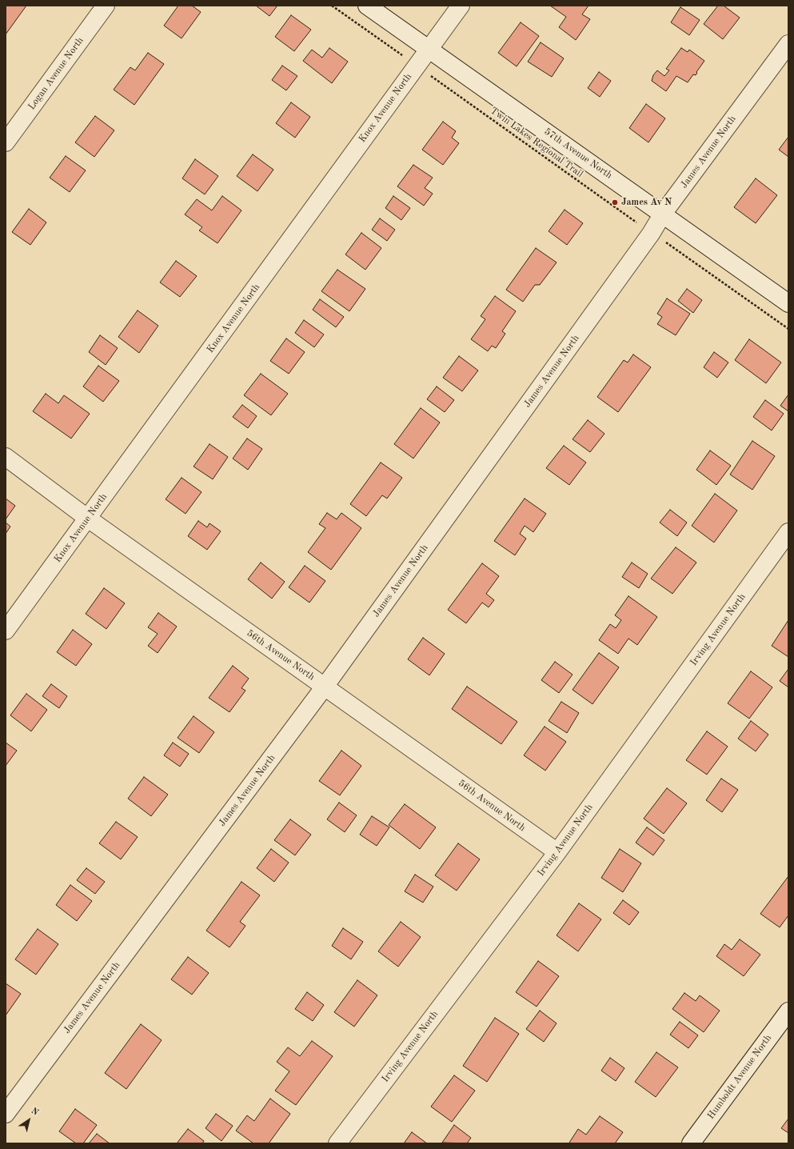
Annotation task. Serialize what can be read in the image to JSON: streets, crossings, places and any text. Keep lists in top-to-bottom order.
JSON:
{
  "streets": {
    "street": [
      "Logan Avenue North",
      "Knox Avenue North",
      "James Avenue North",
      "57th Avenue North",
      "Irving Avenue North",
      "56th Avenue North",
      "Humboldt Avenue North"
    ],
    "path": ["Twin Lakes Regional Trail"]
  },
  "crossings": [
    ["Knox Avenue North", "57th Avenue North"],
    ["Knox Avenue North", "56th Avenue North"],
    ["James Avenue North", "57th Avenue North"],
    ["James Avenue North", "56th Avenue North"],
    ["Irving Avenue North", "56th Avenue North"]
  ],
  "places": ["James Av N"],
  "north": "top right"
}
